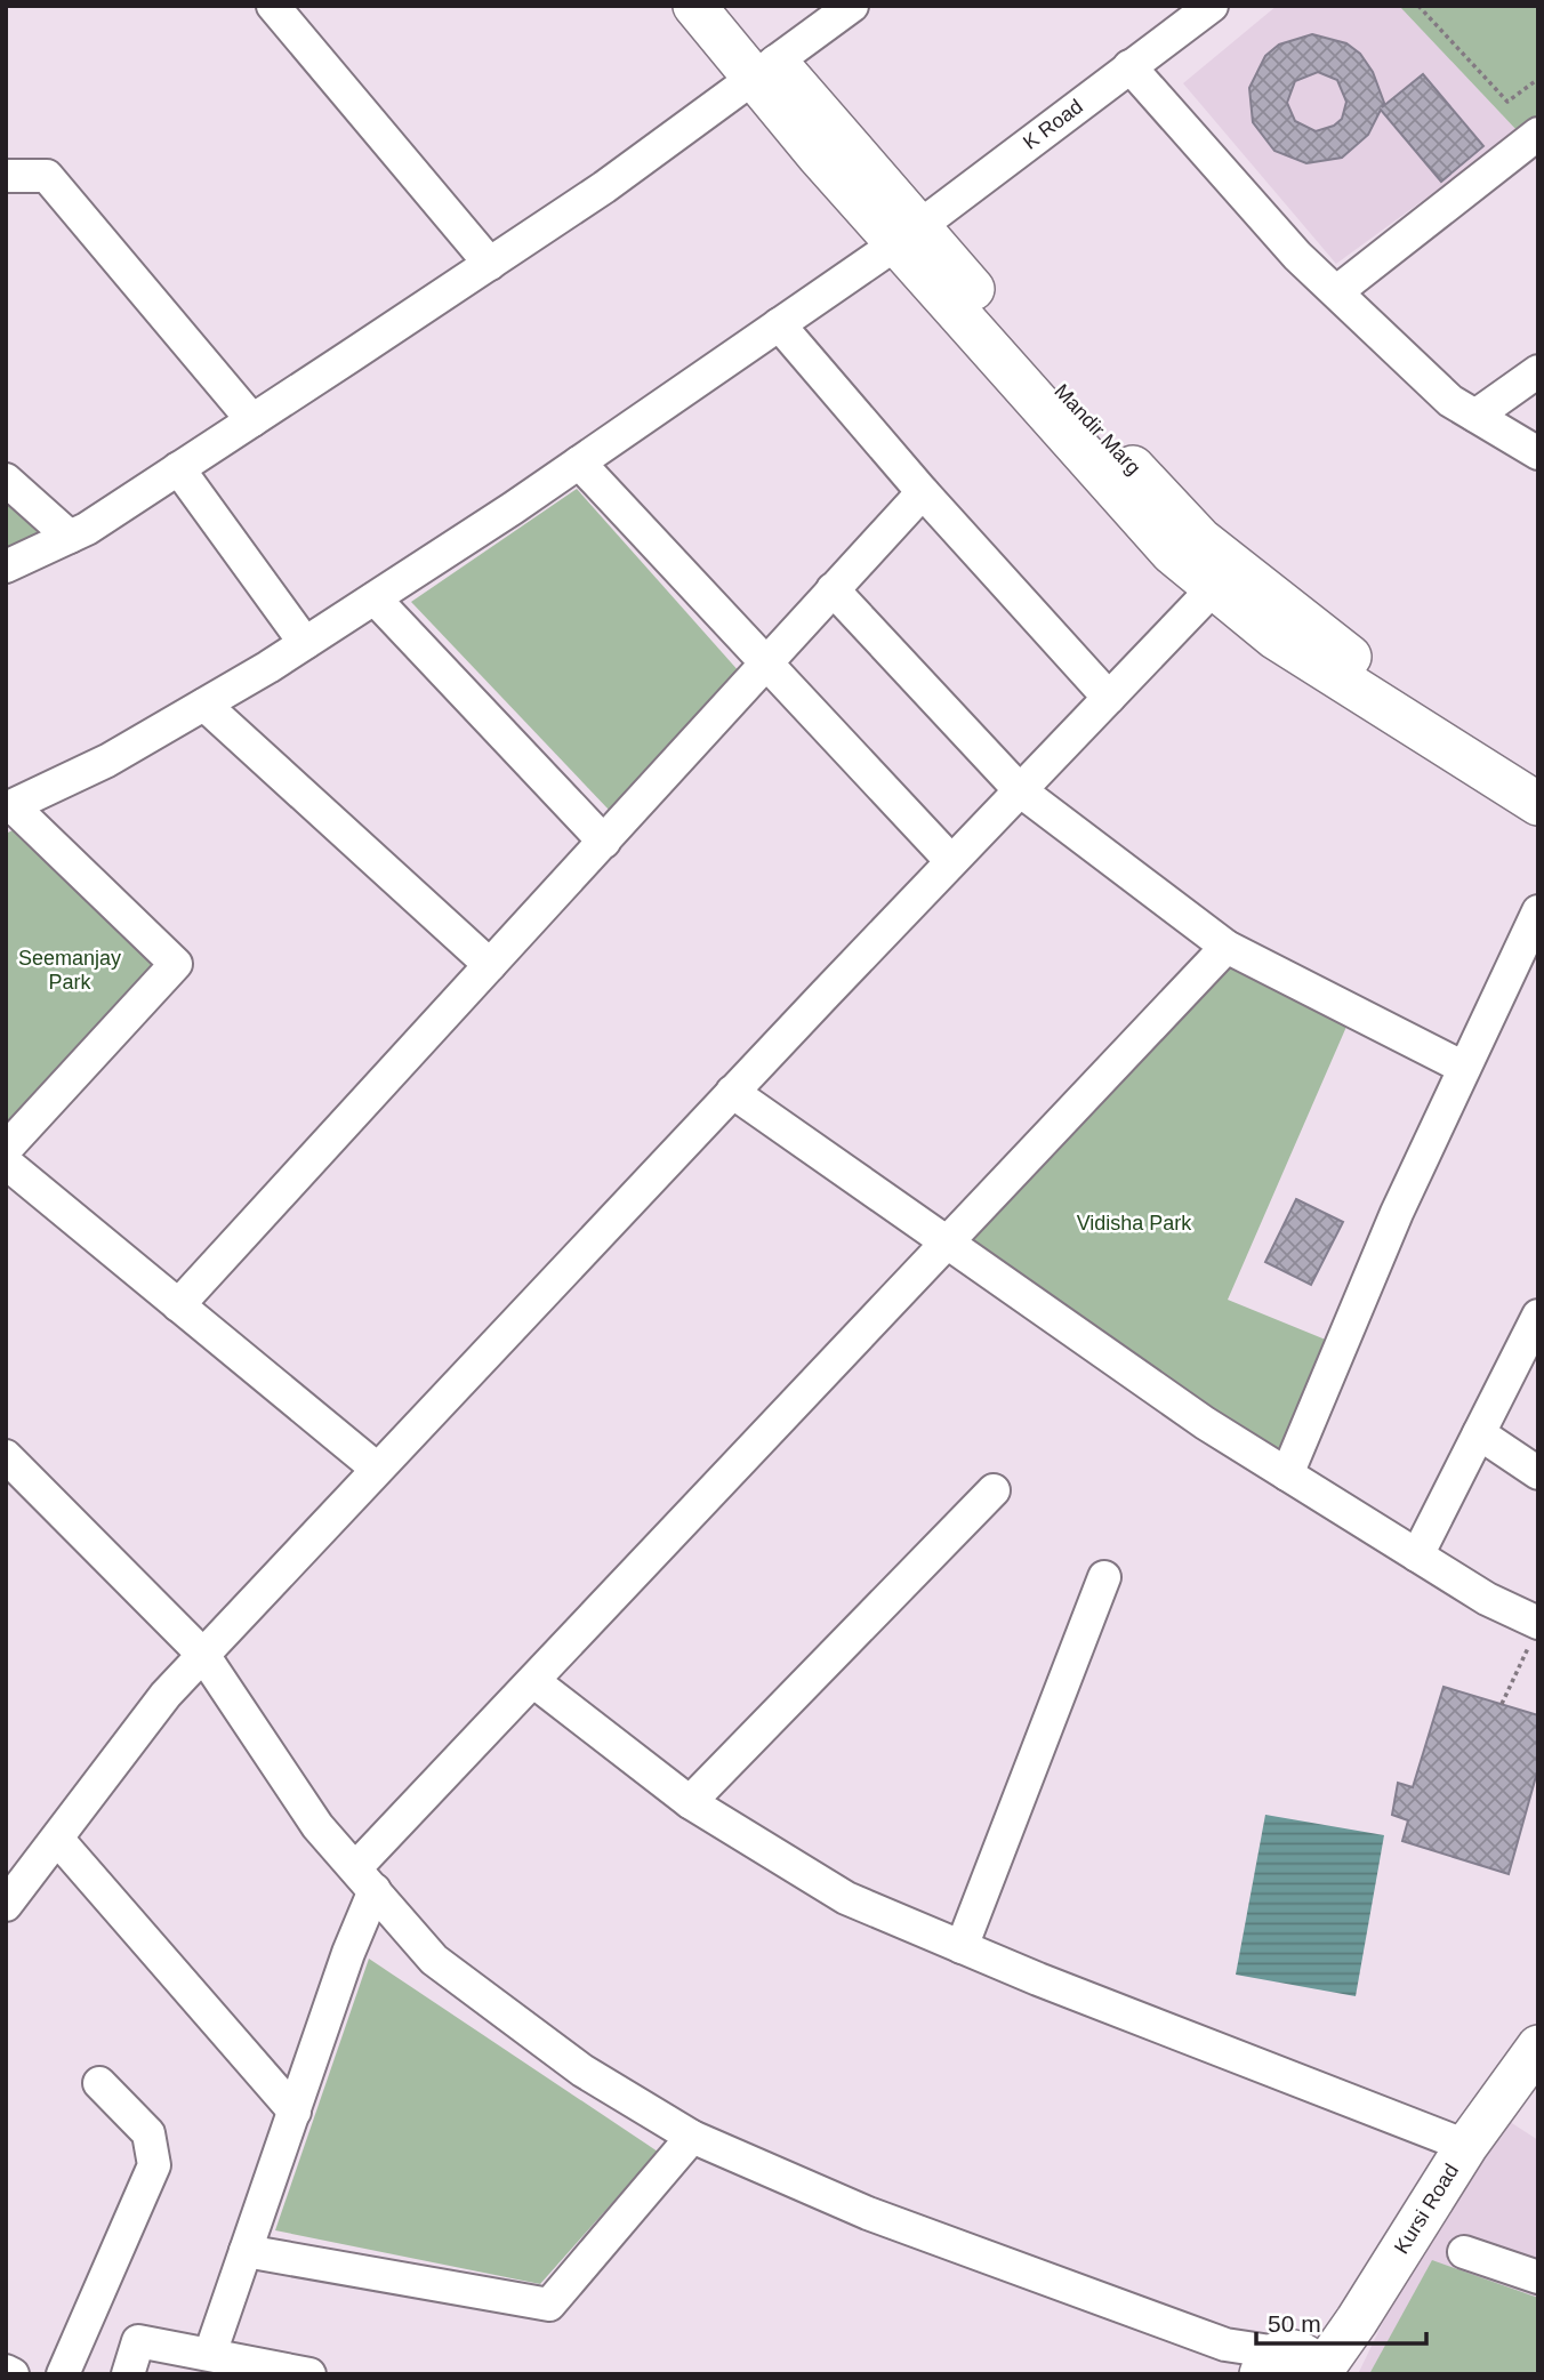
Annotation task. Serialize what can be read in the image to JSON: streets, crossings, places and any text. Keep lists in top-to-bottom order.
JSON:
{
  "streets": {
    "main road": ["Kursi Road"],
    "street": ["K Road"]
  },
  "parks": ["Seemanjay Park", "Vidisha Park"],
  "scale_bar": "50 m"
}
